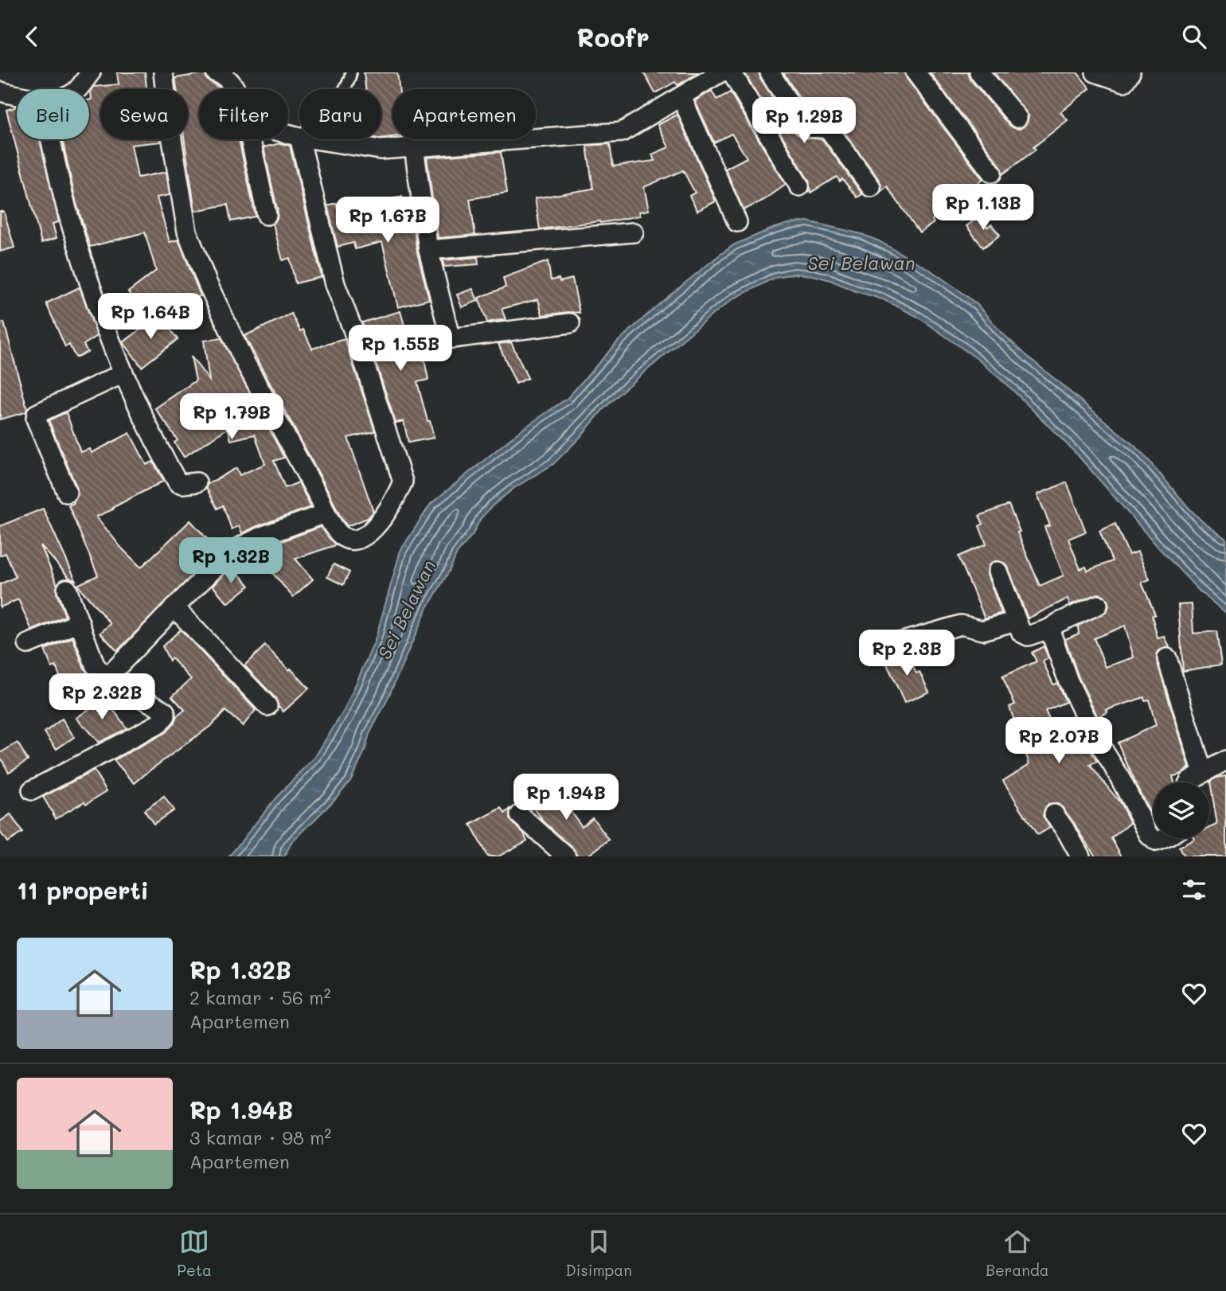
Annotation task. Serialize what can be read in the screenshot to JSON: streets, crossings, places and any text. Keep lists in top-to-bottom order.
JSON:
{
  "water": ["Sei Belawan"],
  "page": {
    "header": "Roofr",
    "chip": [
      "Beli",
      "Sewa",
      "Filter",
      "Baru",
      "Apartemen"
    ],
    "price": [
      "Rp 1.29B",
      "Rp 1.13B",
      "Rp 1.67B",
      "Rp 1.64B",
      "Rp 1.55B",
      "Rp 1.79B",
      "Rp 1.32B",
      "Rp 2.3B",
      "Rp 2.32B",
      "Rp 2.07B",
      "Rp 1.94B"
    ],
    "heading": "11 properti",
    "list": [
      {
        "name": "Rp 1.32B",
        "note": "2 kamar · 56 m² · Apartemen"
      },
      {
        "name": "Rp 1.94B",
        "note": "3 kamar · 98 m² · Apartemen"
      }
    ],
    "tabs": ["Peta", "Disimpan", "Beranda"]
  }
}
